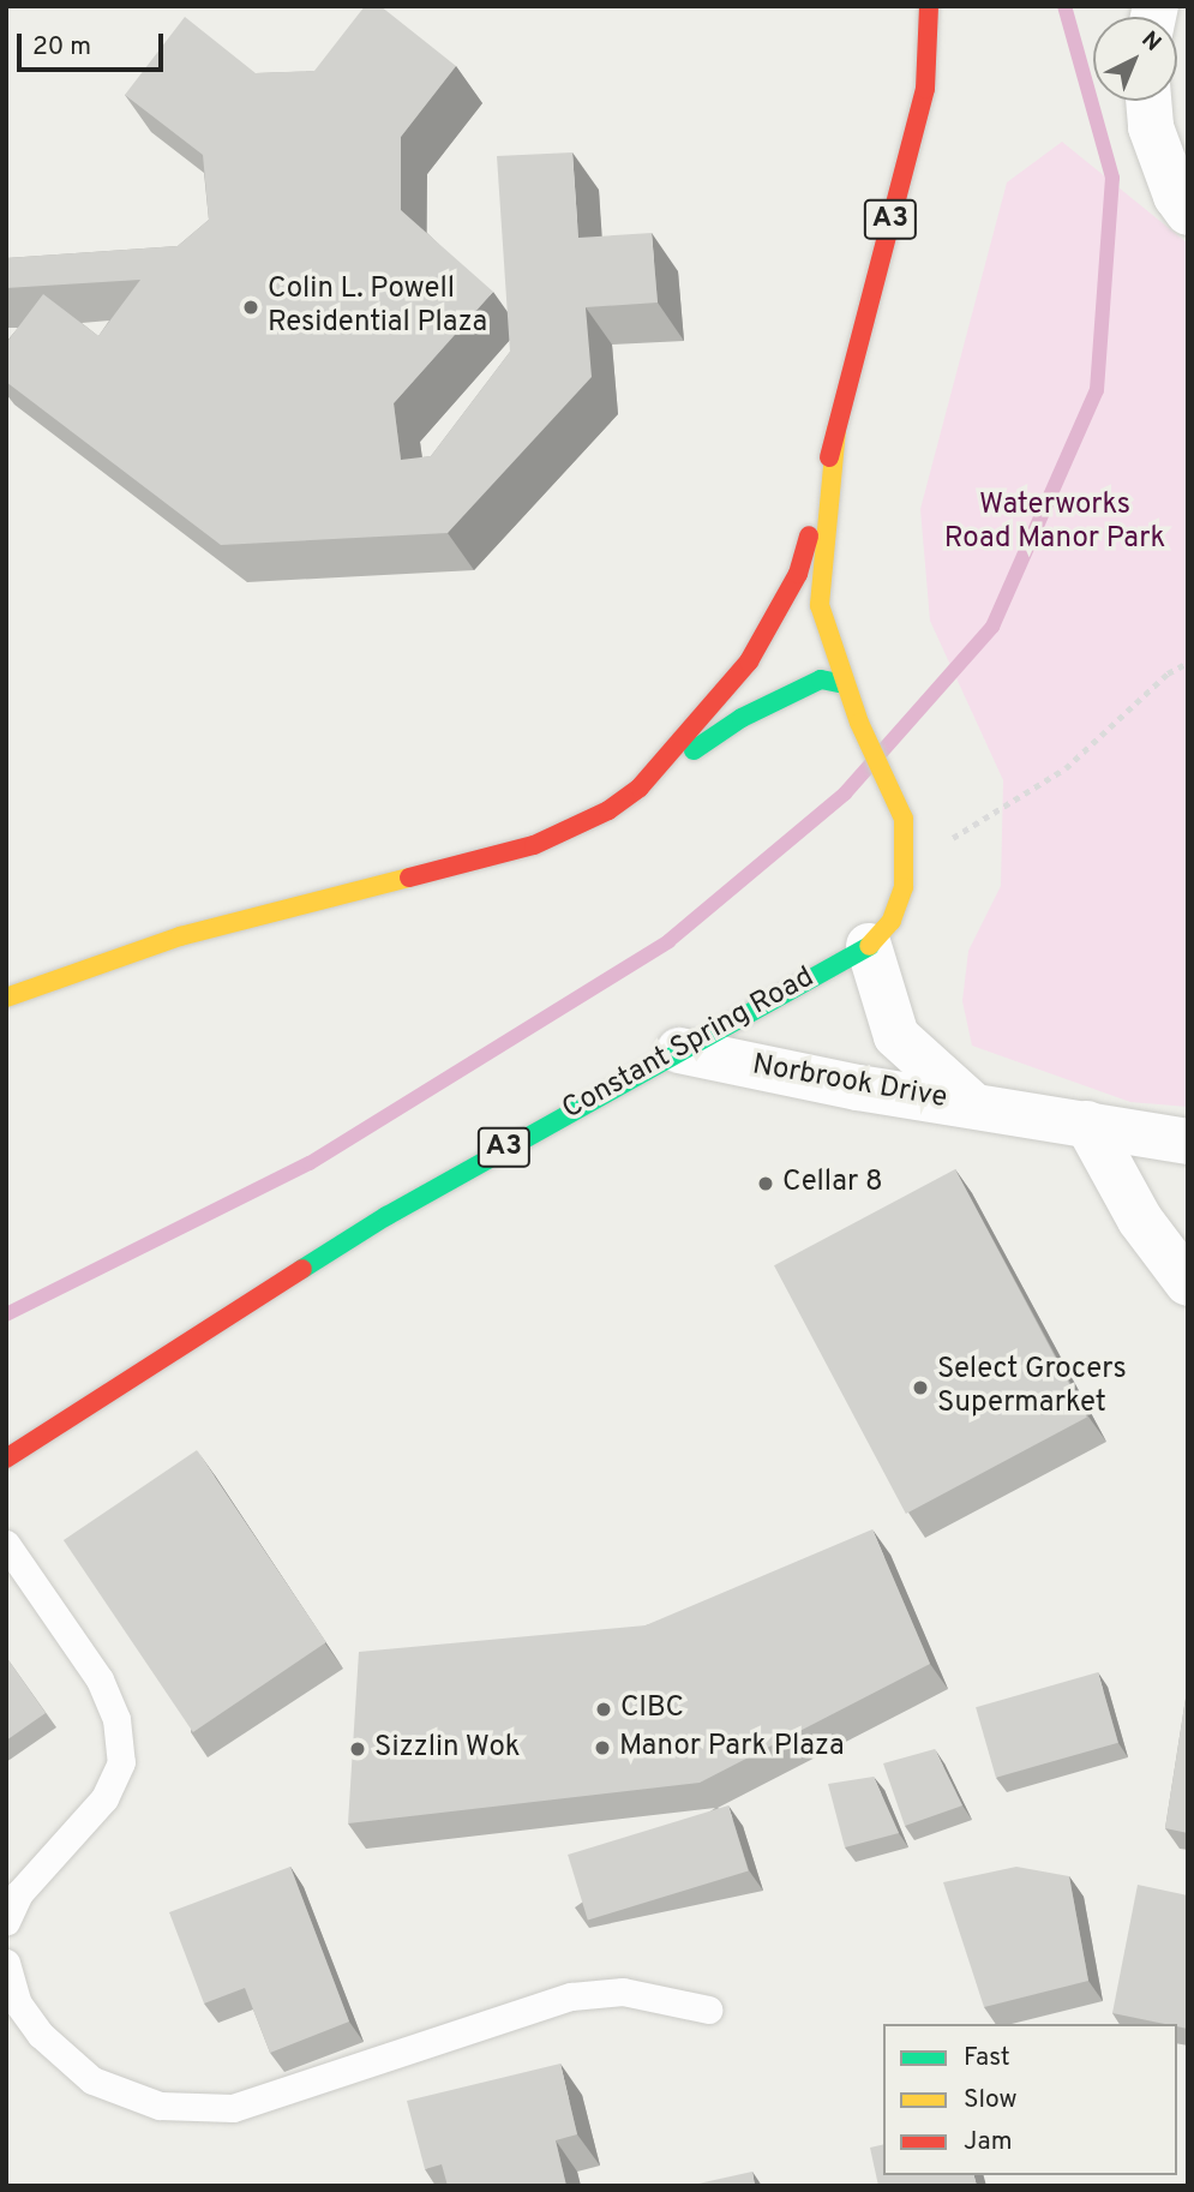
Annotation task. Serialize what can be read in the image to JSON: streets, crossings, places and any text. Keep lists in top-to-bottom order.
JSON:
{
  "streets": {
    "main road": ["A3", "Constant Spring Road"],
    "street": ["Norbrook Drive"]
  },
  "crossings": [
    ["Constant Spring Road", "Norbrook Drive"]
  ],
  "parks": ["Waterworks Road Manor Park"],
  "places": [
    "Colin L. Powell Residential Plaza",
    "Cellar 8",
    "Select Grocers Supermarket",
    "CIBC",
    "Manor Park Plaza",
    "Sizzlin Wok"
  ],
  "legend": ["Fast", "Slow", "Jam"],
  "scale_bar": "20 m",
  "north": "top right"
}
